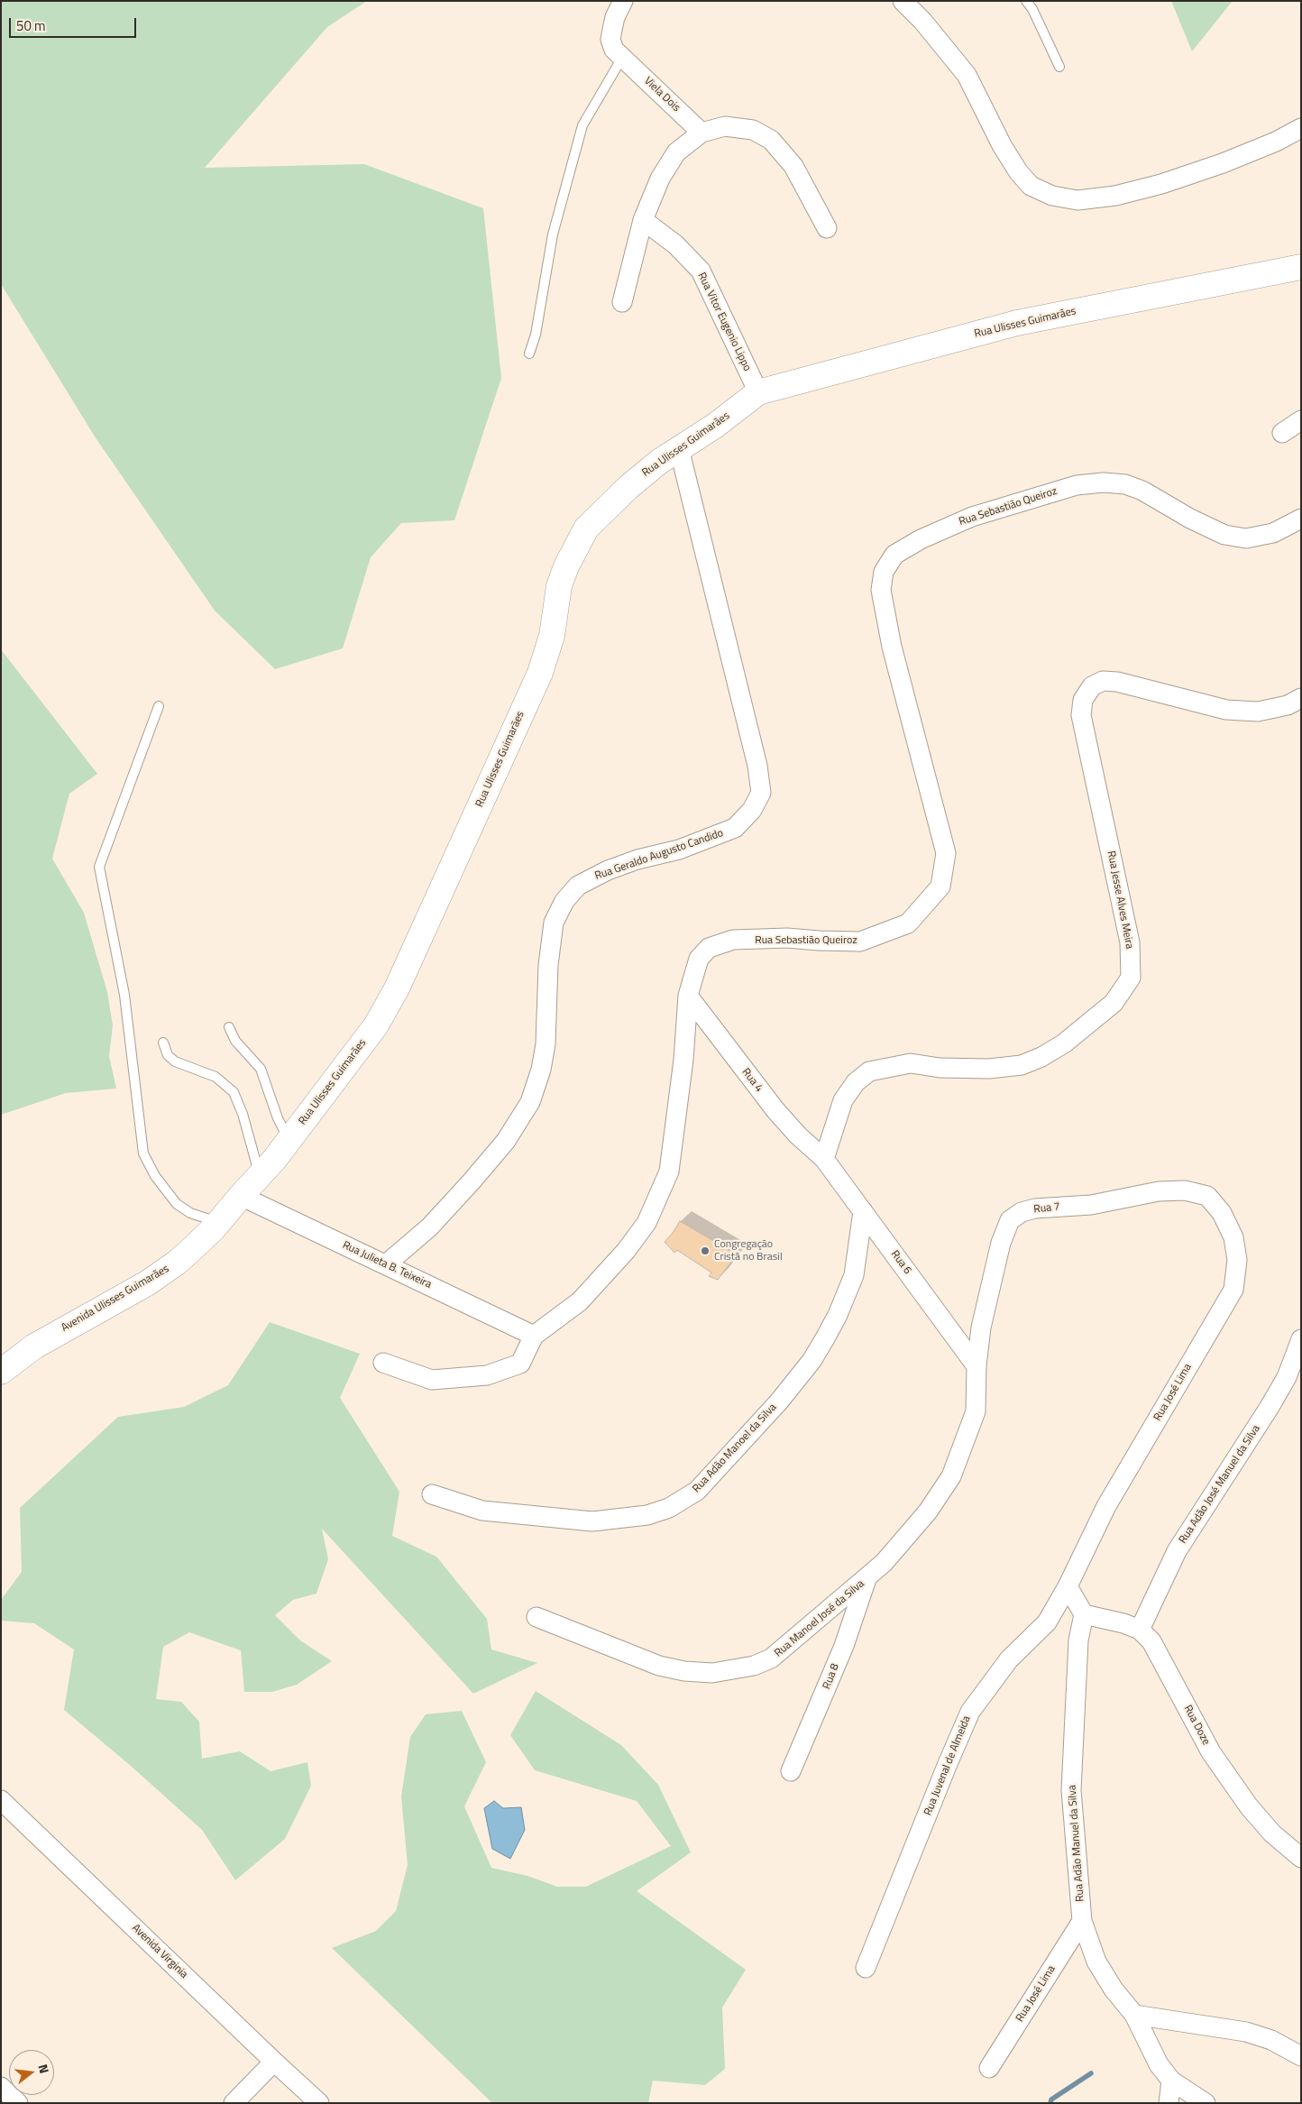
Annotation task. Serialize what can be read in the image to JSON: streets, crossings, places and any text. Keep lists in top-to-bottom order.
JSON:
{
  "streets": {
    "main road": ["Rua Ulisses Guimarães", "Avenida Ulisses Guimarães"],
    "street": [
      "Viela Dois",
      "Rua Vitor Eugenio Lippo",
      "Rua Sebastião Queiroz",
      "Rua Geraldo Augusto Candido",
      "Rua Jesse Alves Meira",
      "Rua 4",
      "Rua 7",
      "Rua 6",
      "Rua Julieta B. Teixeira",
      "Rua José Lima",
      "Rua Adão Manoel da Silva",
      "Rua Adão José Manuel da Silva",
      "Rua Manoel José da Silva",
      "Rua 8",
      "Rua Doze",
      "Rua Juvenal de Almeida",
      "Rua Adão Manuel da Silva",
      "Avenida Virginia"
    ]
  },
  "crossings": [
    ["Rua Vitor Eugenio Lippo", "Rua Ulisses Guimarães"],
    ["Rua Ulisses Guimarães", "Rua Geraldo Augusto Candido"],
    ["Rua Ulisses Guimarães", "Rua Julieta B. Teixeira"],
    ["Rua Ulisses Guimarães", "Avenida Ulisses Guimarães"],
    ["Rua Sebastião Queiroz", "Rua 4"],
    ["Rua Sebastião Queiroz", "Rua Julieta B. Teixeira"],
    ["Rua Geraldo Augusto Candido", "Rua Julieta B. Teixeira"],
    ["Rua Jesse Alves Meira", "Rua 4"],
    ["Rua Jesse Alves Meira", "Rua 6"],
    ["Rua 4", "Rua 6"],
    ["Rua 7", "Rua 6"],
    ["Rua 7", "Rua José Lima"],
    ["Rua 7", "Rua Manoel José da Silva"],
    ["Rua 6", "Rua Adão Manoel da Silva"],
    ["Rua 6", "Rua Manoel José da Silva"],
    ["Rua Julieta B. Teixeira", "Avenida Ulisses Guimarães"],
    ["Rua José Lima", "Rua Juvenal de Almeida"],
    ["Rua José Lima", "Rua Adão Manuel da Silva"],
    ["Rua Adão José Manuel da Silva", "Rua Doze"],
    ["Rua Manoel José da Silva", "Rua 8"],
    ["Rua Doze", "Rua Adão Manuel da Silva"]
  ],
  "places": ["Congregação Cristã no Brasil"],
  "scale_bar": "50 m",
  "north": "right"
}
